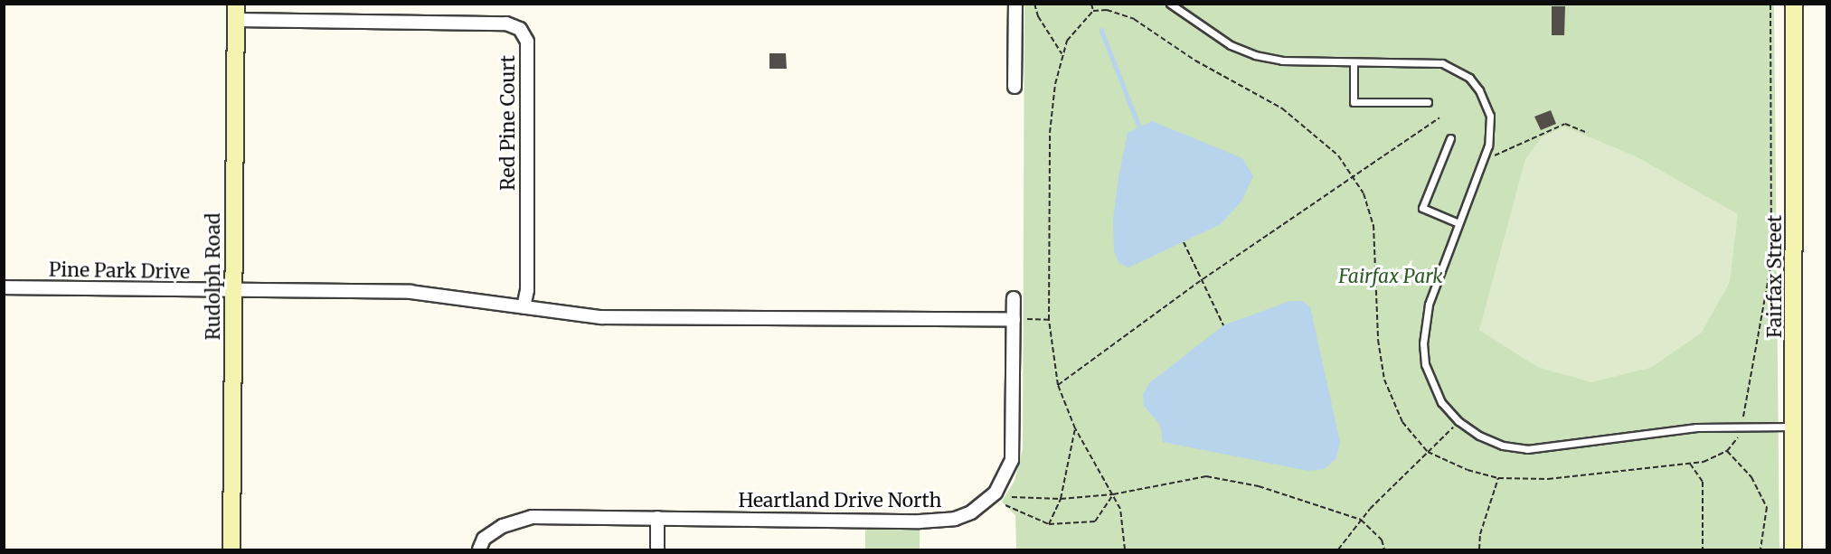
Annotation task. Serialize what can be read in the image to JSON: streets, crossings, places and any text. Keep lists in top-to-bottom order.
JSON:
{
  "streets": {
    "street": [
      "Red Pine Court",
      "Pine Park Drive",
      "Rudolph Road",
      "Fairfax Street",
      "Heartland Drive North"
    ]
  },
  "crossings": [
    ["Red Pine Court", "Pine Park Drive"],
    ["Red Pine Court", "Rudolph Road"],
    ["Pine Park Drive", "Rudolph Road"],
    ["Pine Park Drive", "Heartland Drive North"]
  ],
  "parks": ["Fairfax Park"]
}
